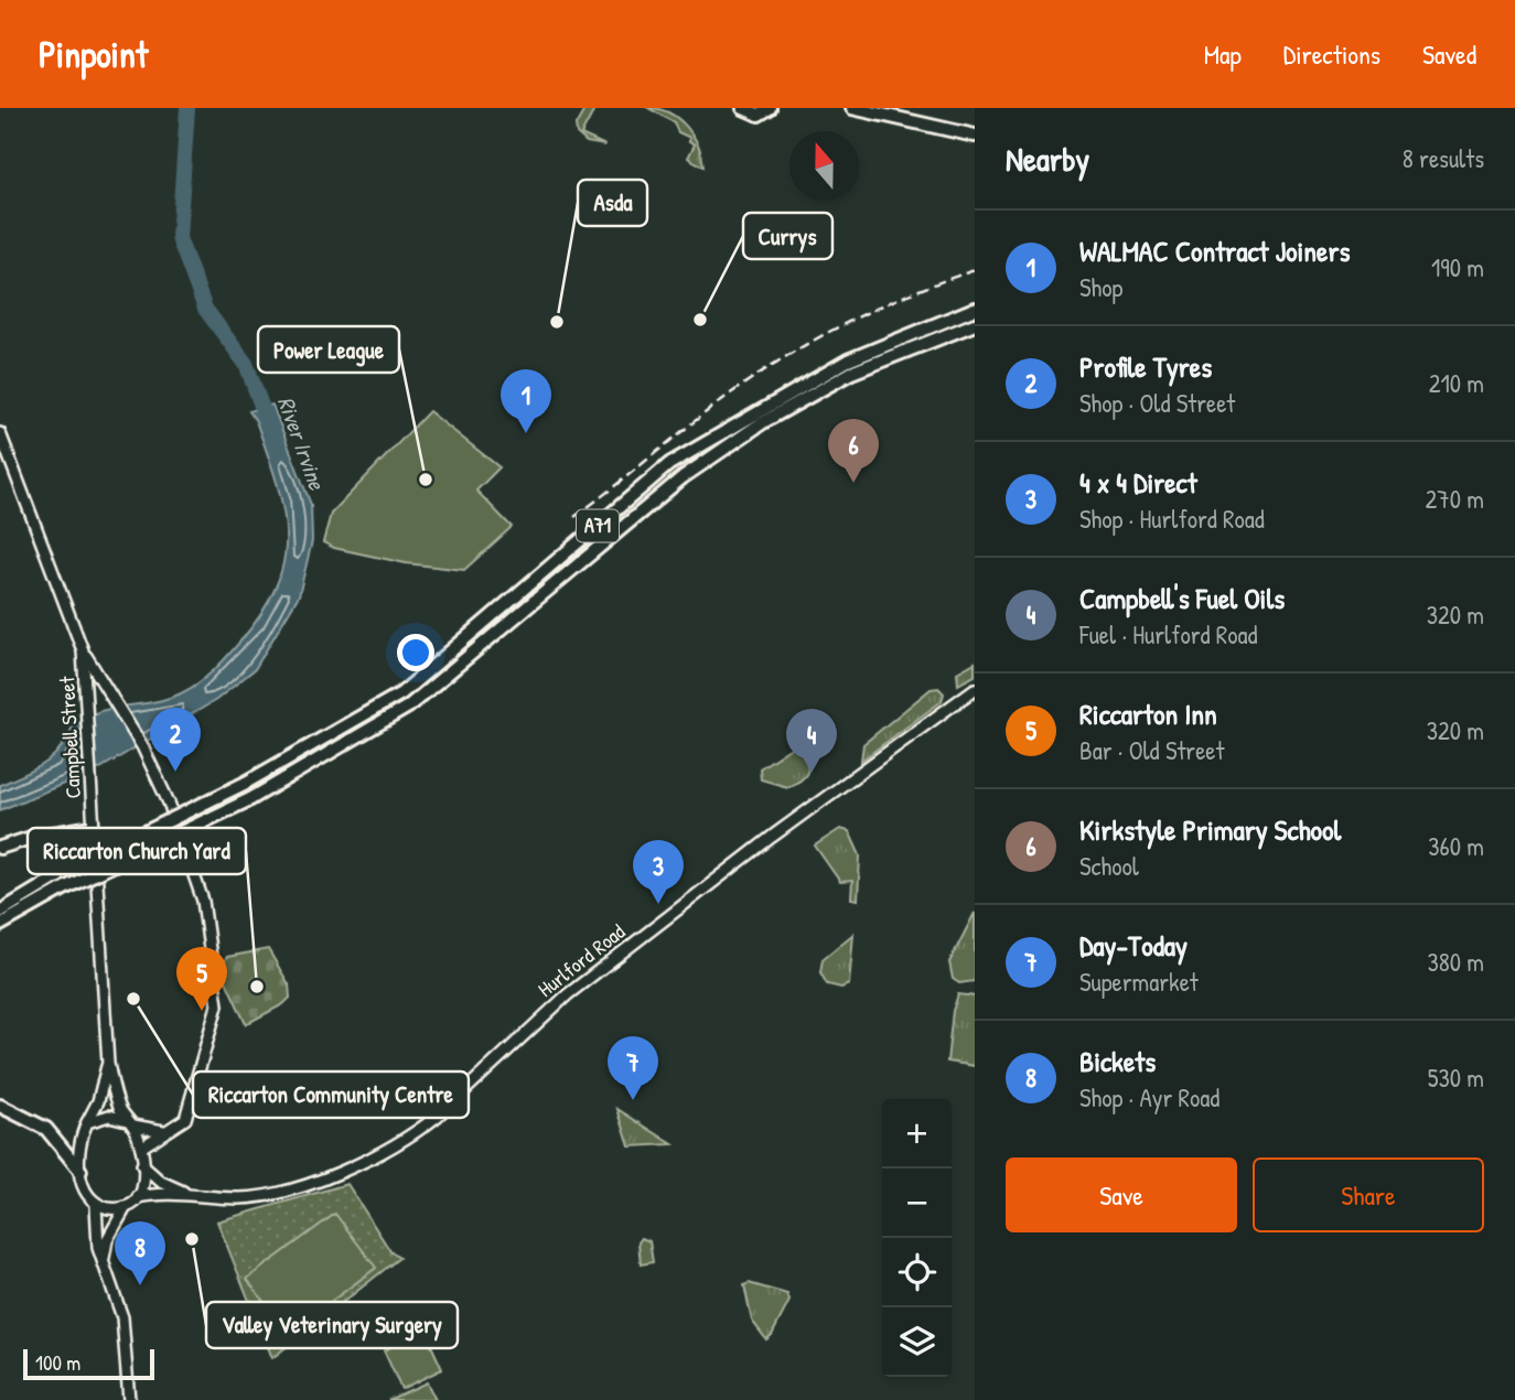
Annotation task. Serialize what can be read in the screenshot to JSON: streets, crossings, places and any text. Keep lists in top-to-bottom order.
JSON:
{
  "streets": {
    "main road": ["A71", "Campbell Street", "Hurlford Road"]
  },
  "crossings": [
    ["Campbell Street", "Hurlford Road"]
  ],
  "water": ["River Irvine"],
  "places": [
    "Currys",
    "Asda",
    "Power League",
    "Riccarton Church Yard",
    "Riccarton Community Centre",
    "Valley Veterinary Surgery"
  ],
  "scale_bar": "100 m",
  "north": "top",
  "page": {
    "header": "Pinpoint",
    "nav": ["Map", "Directions", "Saved"],
    "heading": ["Nearby", "8 results"],
    "list": [
      {
        "mark": "1",
        "name": "WALMAC Contract Joiners",
        "note": "Shop",
        "value": "190 m"
      },
      {
        "mark": "2",
        "name": "Profile Tyres",
        "note": "Shop · Old Street",
        "value": "210 m"
      },
      {
        "mark": "3",
        "name": "4 x 4 Direct",
        "note": "Shop · Hurlford Road",
        "value": "270 m"
      },
      {
        "mark": "4",
        "name": "Campbell's Fuel Oils",
        "note": "Fuel · Hurlford Road",
        "value": "320 m"
      },
      {
        "mark": "5",
        "name": "Riccarton Inn",
        "note": "Bar · Old Street",
        "value": "320 m"
      },
      {
        "mark": "6",
        "name": "Kirkstyle Primary School",
        "note": "School",
        "value": "360 m"
      },
      {
        "mark": "7",
        "name": "Day-Today",
        "note": "Supermarket",
        "value": "380 m"
      },
      {
        "mark": "8",
        "name": "Bickets",
        "note": "Shop · Ayr Road",
        "value": "530 m"
      }
    ],
    "pins": [
      "1",
      "6",
      "2",
      "4",
      "3",
      "5",
      "7",
      "8"
    ],
    "map_buttons": ["+", "−"],
    "buttons": ["Save", "Share"],
    "scale": "100 m"
  }
}
